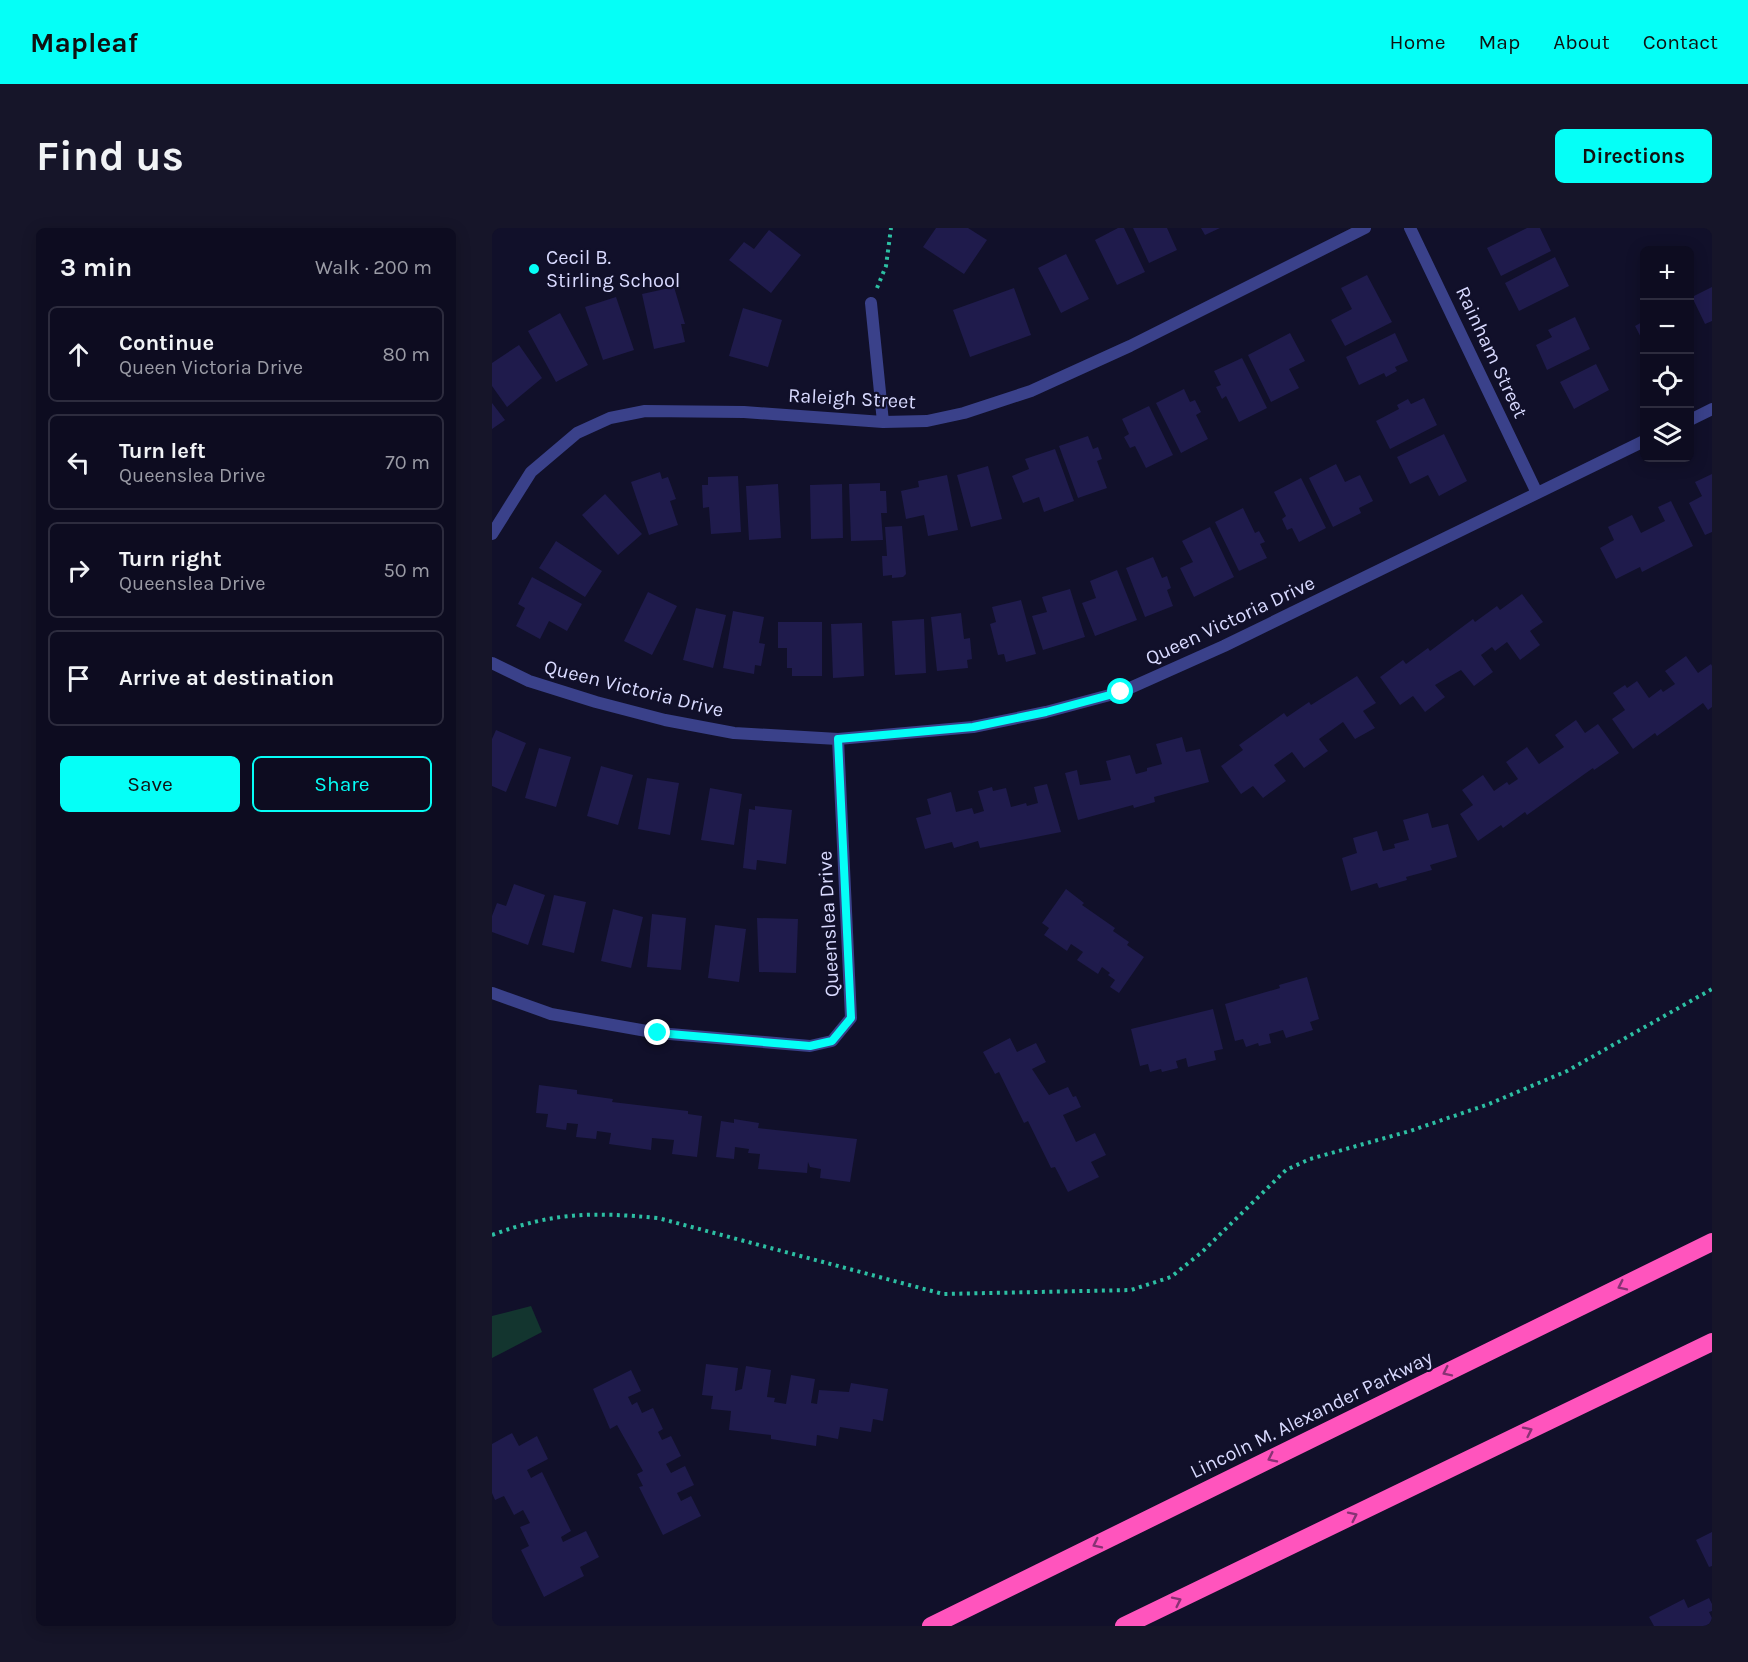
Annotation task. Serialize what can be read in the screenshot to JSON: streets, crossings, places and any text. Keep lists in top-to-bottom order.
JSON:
{
  "streets": {
    "highway": ["Lincoln M. Alexander Parkway"],
    "street": [
      "Rainham Street",
      "Raleigh Street",
      "Queen Victoria Drive",
      "Queenslea Drive"
    ]
  },
  "crossings": [
    ["Rainham Street", "Queen Victoria Drive"],
    ["Queen Victoria Drive", "Queenslea Drive"]
  ],
  "places": ["Cecil B. Stirling School"],
  "page": {
    "header": "Mapleaf",
    "nav": [
      "Home",
      "Map",
      "About",
      "Contact"
    ],
    "buttons": [
      "Directions",
      ["Save", "Share"]
    ],
    "title": "Find us",
    "heading": ["3 min", "Walk · 200 m"],
    "map_buttons": ["+", "−"],
    "list": [
      ["Continue", "Queen Victoria Drive", "80 m"],
      ["Turn left", "Queenslea Drive", "70 m"],
      ["Turn right", "Queenslea Drive", "50 m"],
      "Arrive at destination"
    ]
  }
}
